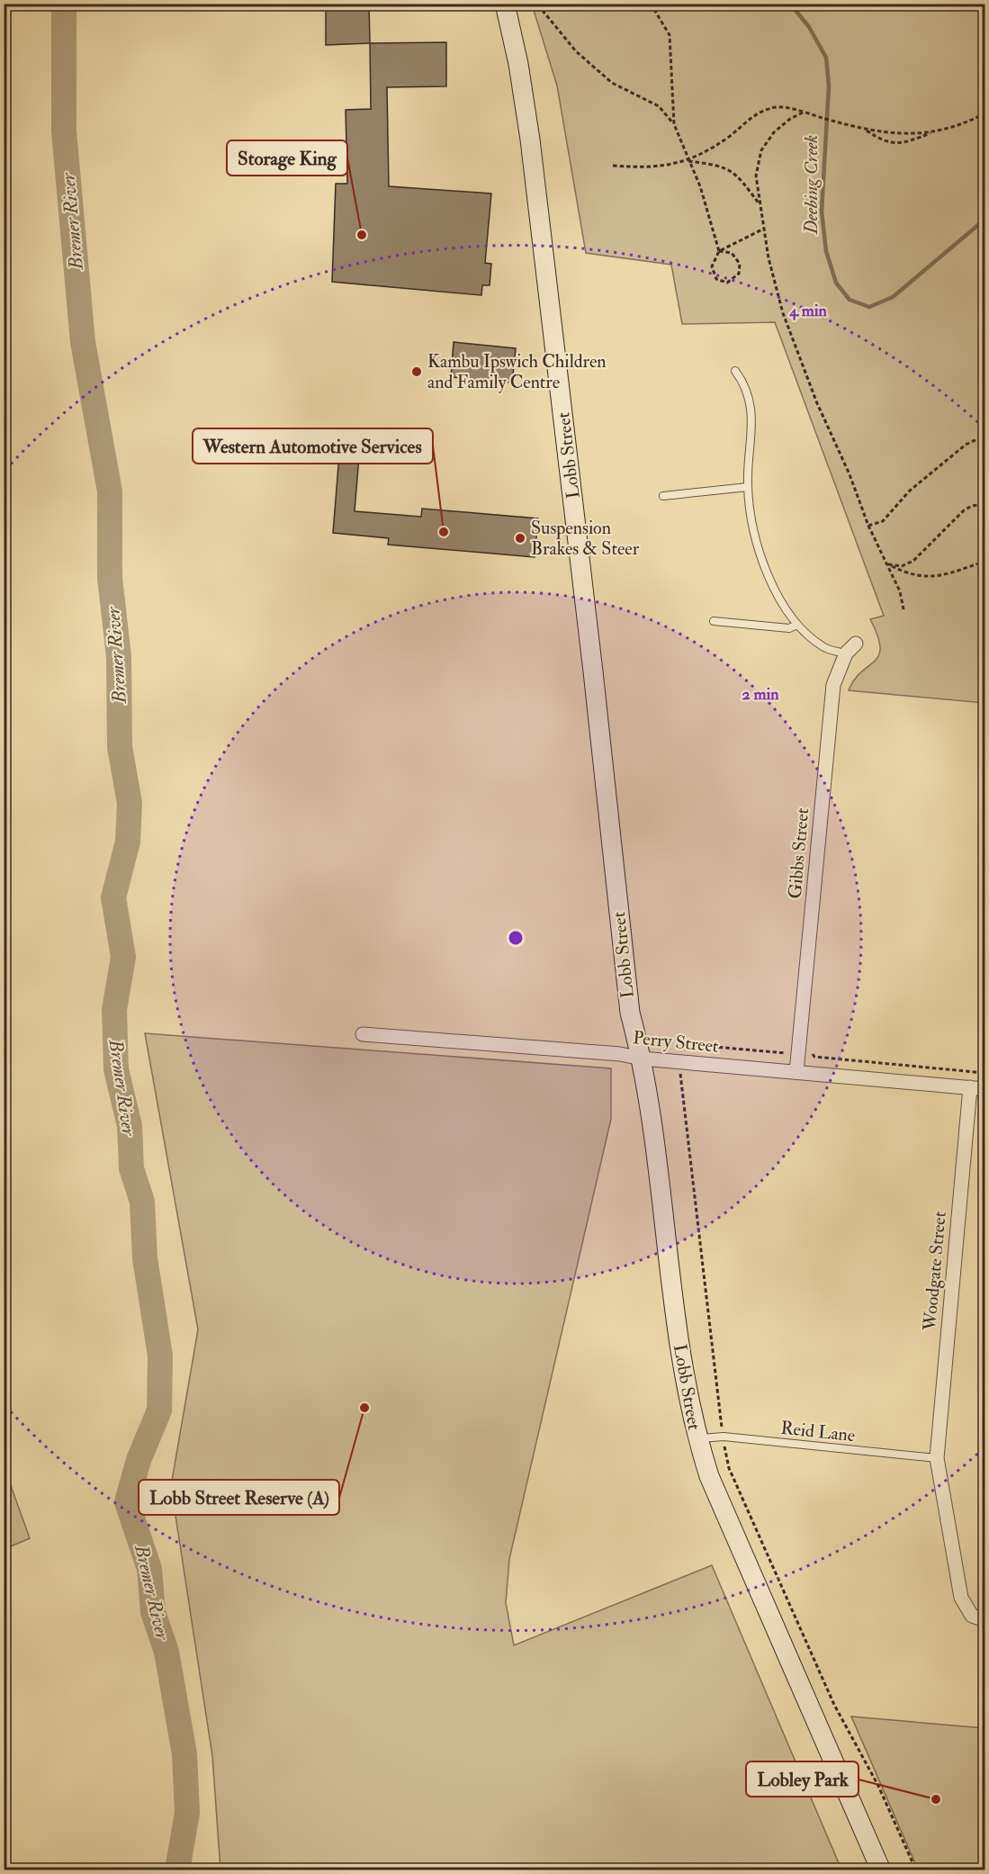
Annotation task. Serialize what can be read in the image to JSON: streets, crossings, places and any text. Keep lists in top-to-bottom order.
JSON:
{
  "streets": {
    "main road": ["Lobb Street"],
    "street": ["Gibbs Street", "Perry Street", "Woodgate Street"],
    "lane": ["Reid Lane"]
  },
  "crossings": [
    ["Lobb Street", "Perry Street"],
    ["Lobb Street", "Reid Lane"],
    ["Gibbs Street", "Perry Street"],
    ["Perry Street", "Woodgate Street"],
    ["Woodgate Street", "Reid Lane"]
  ],
  "water": ["Deebing Creek", "Bremer River"],
  "places": [
    "Storage King",
    "Kambu Ipswich Children and Family Centre",
    "Western Automotive Services",
    "Suspension Brakes & Steer",
    "Lobb Street Reserve (A)",
    "Lobley Park"
  ],
  "rings": ["4 min", "2 min"]
}
